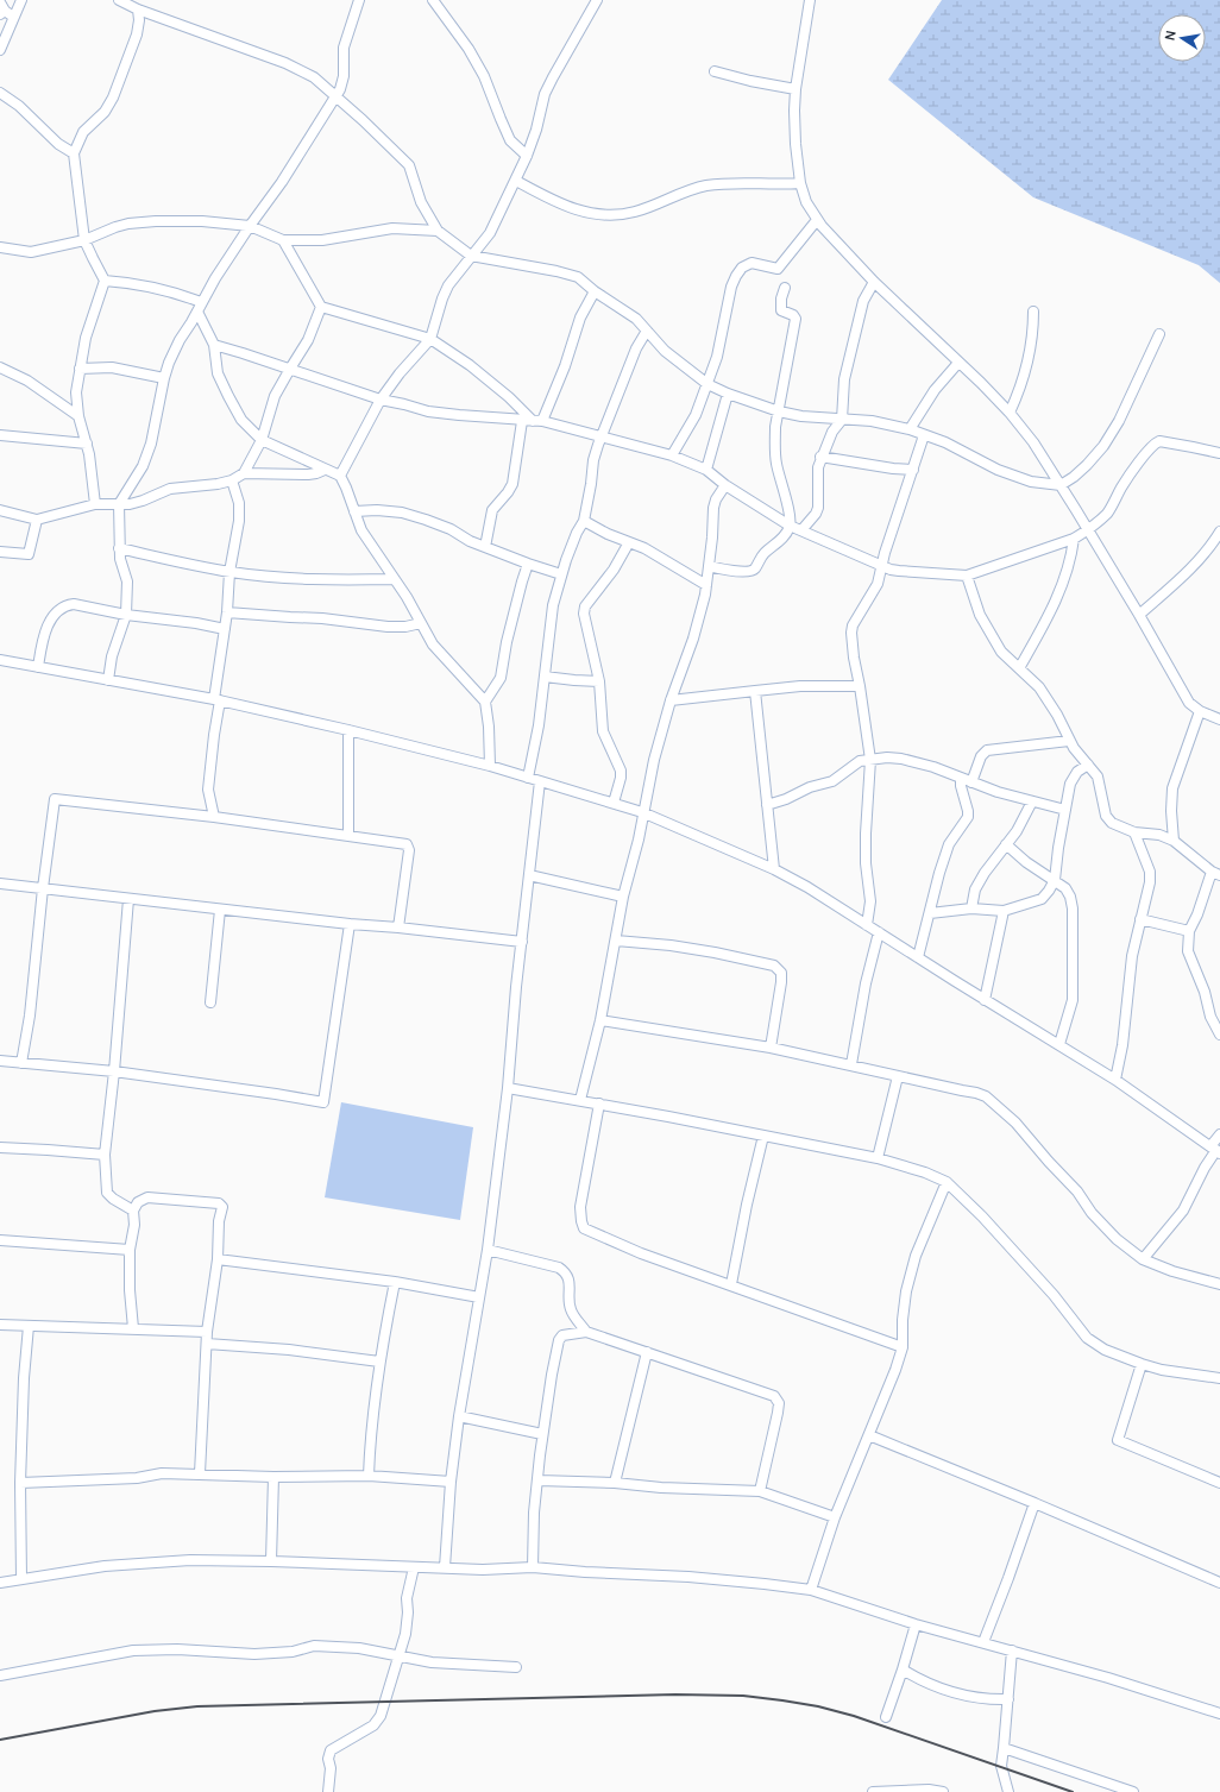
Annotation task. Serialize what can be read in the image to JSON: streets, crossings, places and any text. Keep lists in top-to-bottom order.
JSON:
{
  "north": "left"
}
